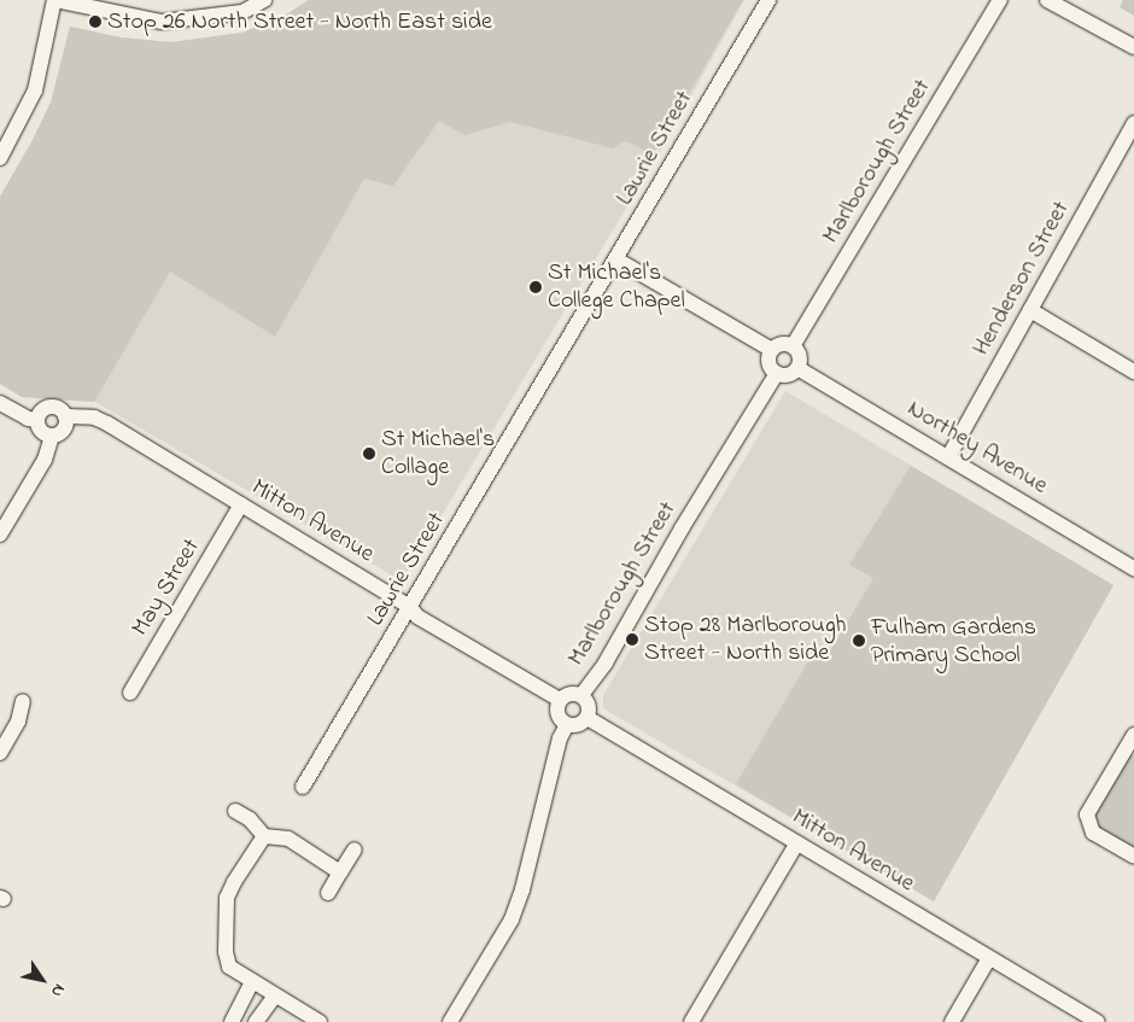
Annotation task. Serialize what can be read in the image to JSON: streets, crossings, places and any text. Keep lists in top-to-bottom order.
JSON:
{
  "streets": {
    "street": [
      "Lawrie Street",
      "Marlborough Street",
      "Henderson Street",
      "Northey Avenue",
      "Mitton Avenue",
      "May Street"
    ]
  },
  "crossings": [
    ["Lawrie Street", "Mitton Avenue"],
    ["Marlborough Street", "Northey Avenue"],
    ["Marlborough Street", "Mitton Avenue"],
    ["Henderson Street", "Northey Avenue"],
    ["Mitton Avenue", "May Street"]
  ],
  "places": [
    "Stop 26 North Street - North East side",
    "St Michael's College Chapel",
    "St Michael's Collage",
    "Stop 28 Marlborough Street - North side",
    "Fulham Gardens Primary School"
  ],
  "north": "bottom right"
}
